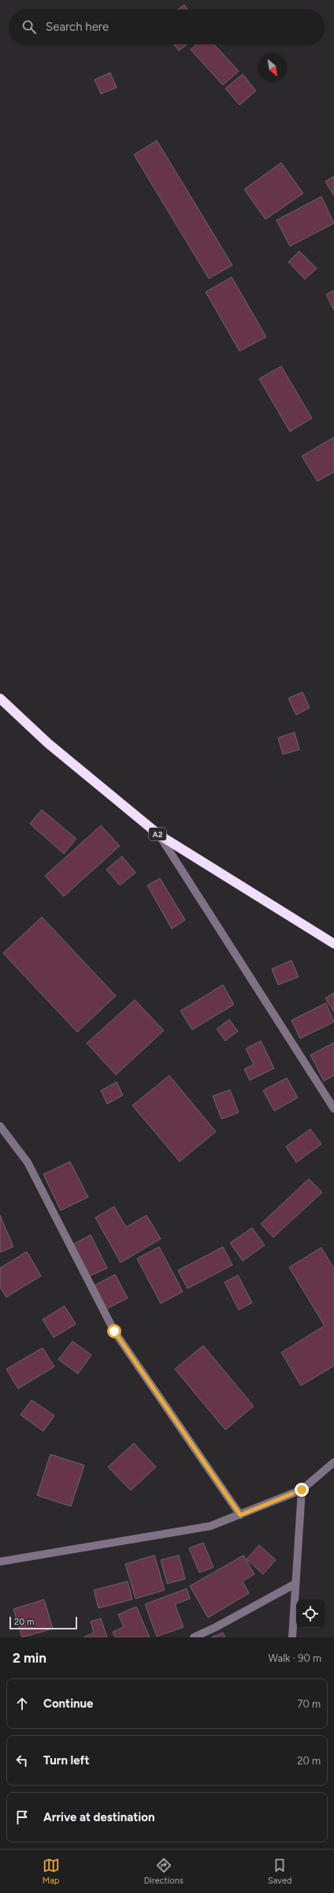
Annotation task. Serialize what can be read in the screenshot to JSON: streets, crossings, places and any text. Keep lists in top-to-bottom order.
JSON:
{
  "streets": {
    "highway": ["A2"]
  },
  "scale_bar": "20 m",
  "north": "bottom right",
  "page": {
    "search": "Search here",
    "scale": "20 m",
    "heading": ["2 min", "Walk · 90 m"],
    "list": [
      ["Continue", "70 m"],
      ["Turn left", "20 m"],
      "Arrive at destination"
    ],
    "nav": ["Map", "Directions", "Saved"]
  }
}
